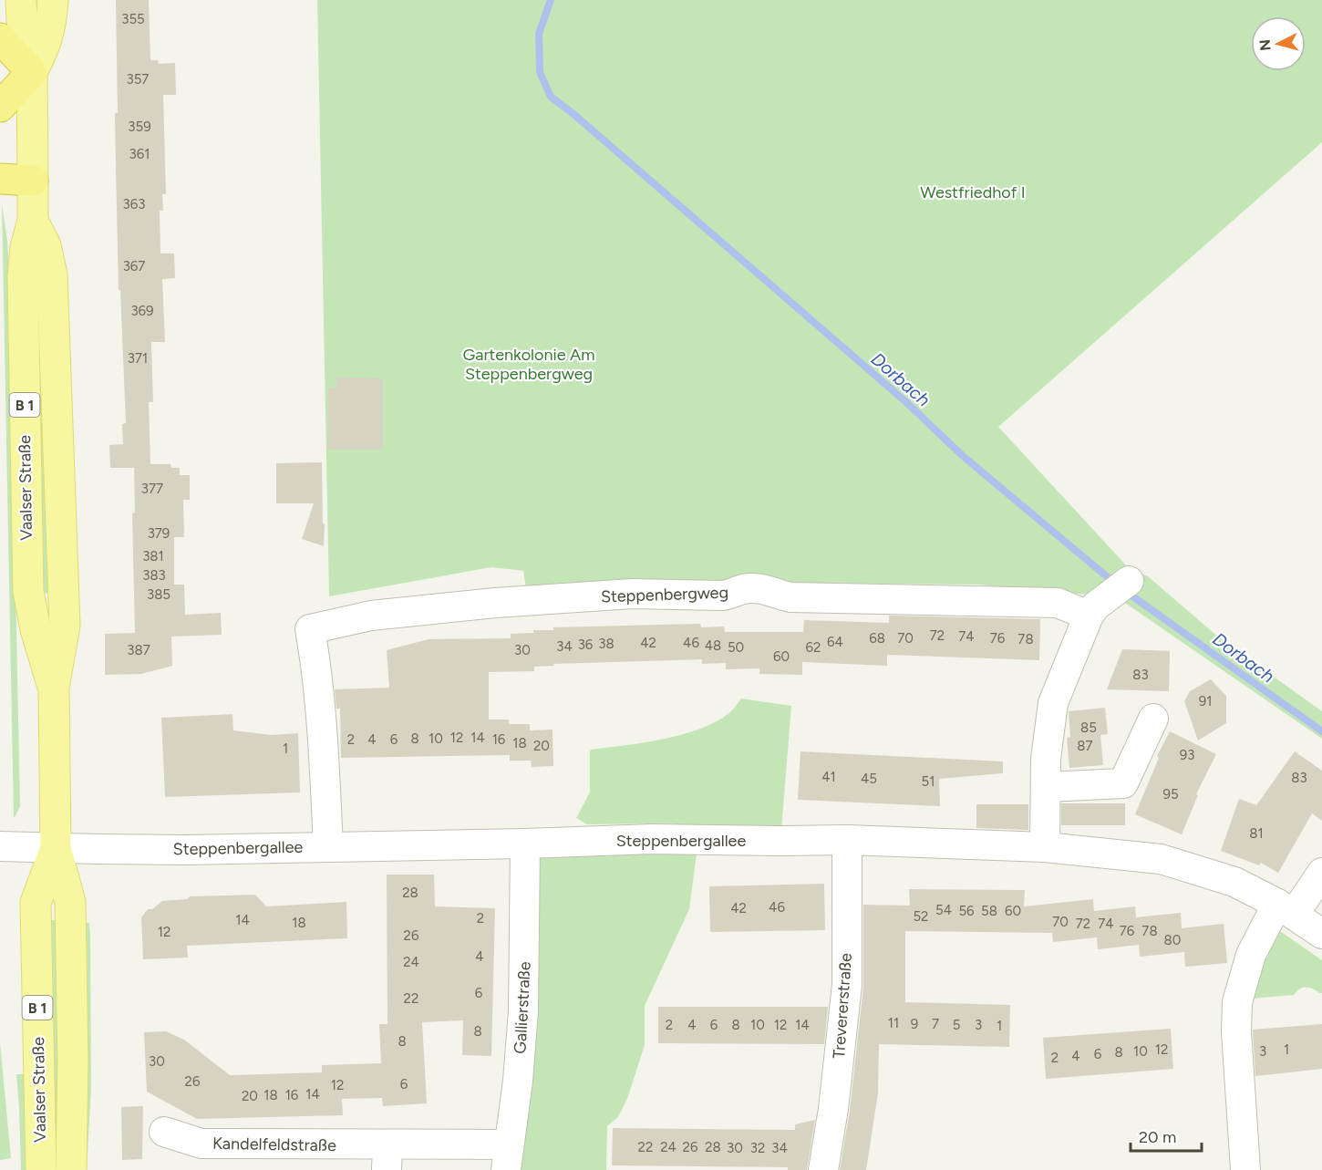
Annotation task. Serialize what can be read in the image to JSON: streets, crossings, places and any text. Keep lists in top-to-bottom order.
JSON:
{
  "streets": {
    "main road": ["B 1", "Vaalser Straße"],
    "street": [
      "Steppenbergweg",
      "Steppenbergallee",
      "Trevererstraße",
      "Gallierstraße",
      "Kandelfeldstraße"
    ]
  },
  "crossings": [
    ["Vaalser Straße", "Steppenbergallee"],
    ["Steppenbergweg", "Steppenbergallee"],
    ["Steppenbergallee", "Trevererstraße"],
    ["Steppenbergallee", "Gallierstraße"],
    ["Gallierstraße", "Kandelfeldstraße"]
  ],
  "water": ["Dorbach"],
  "parks": ["Westfriedhof I", "Gartenkolonie Am Steppenbergweg"],
  "house_numbers": [
    "355",
    "357",
    "359",
    "361",
    "363",
    "367",
    "369",
    "371",
    "377",
    "379",
    "381",
    "383",
    "385",
    "72",
    "74",
    "68",
    "70",
    "76",
    "78",
    "64",
    "42",
    "46",
    "38",
    "36",
    "48",
    "34",
    "50",
    "62",
    "387",
    "30",
    "60",
    "83",
    "91",
    "85",
    "12",
    "14",
    "8",
    "10",
    "2",
    "4",
    "6",
    "16",
    "18",
    "20",
    "87",
    "1",
    "93",
    "41",
    "83",
    "45",
    "51",
    "95",
    "81",
    "28",
    "46",
    "42",
    "54",
    "56",
    "58",
    "60",
    "52",
    "2",
    "14",
    "70",
    "18",
    "72",
    "74",
    "76",
    "78",
    "12",
    "26",
    "80",
    "4",
    "24",
    "6",
    "22",
    "11",
    "9",
    "7",
    "2",
    "4",
    "6",
    "8",
    "10",
    "12",
    "14",
    "5",
    "3",
    "1",
    "8",
    "8",
    "12",
    "1",
    "10",
    "3",
    "8",
    "6",
    "4",
    "2",
    "30",
    "26",
    "6",
    "12",
    "14",
    "18",
    "16",
    "20",
    "22",
    "24",
    "26",
    "28",
    "30",
    "32",
    "34"
  ],
  "scale_bar": "20 m",
  "north": "left"
}
